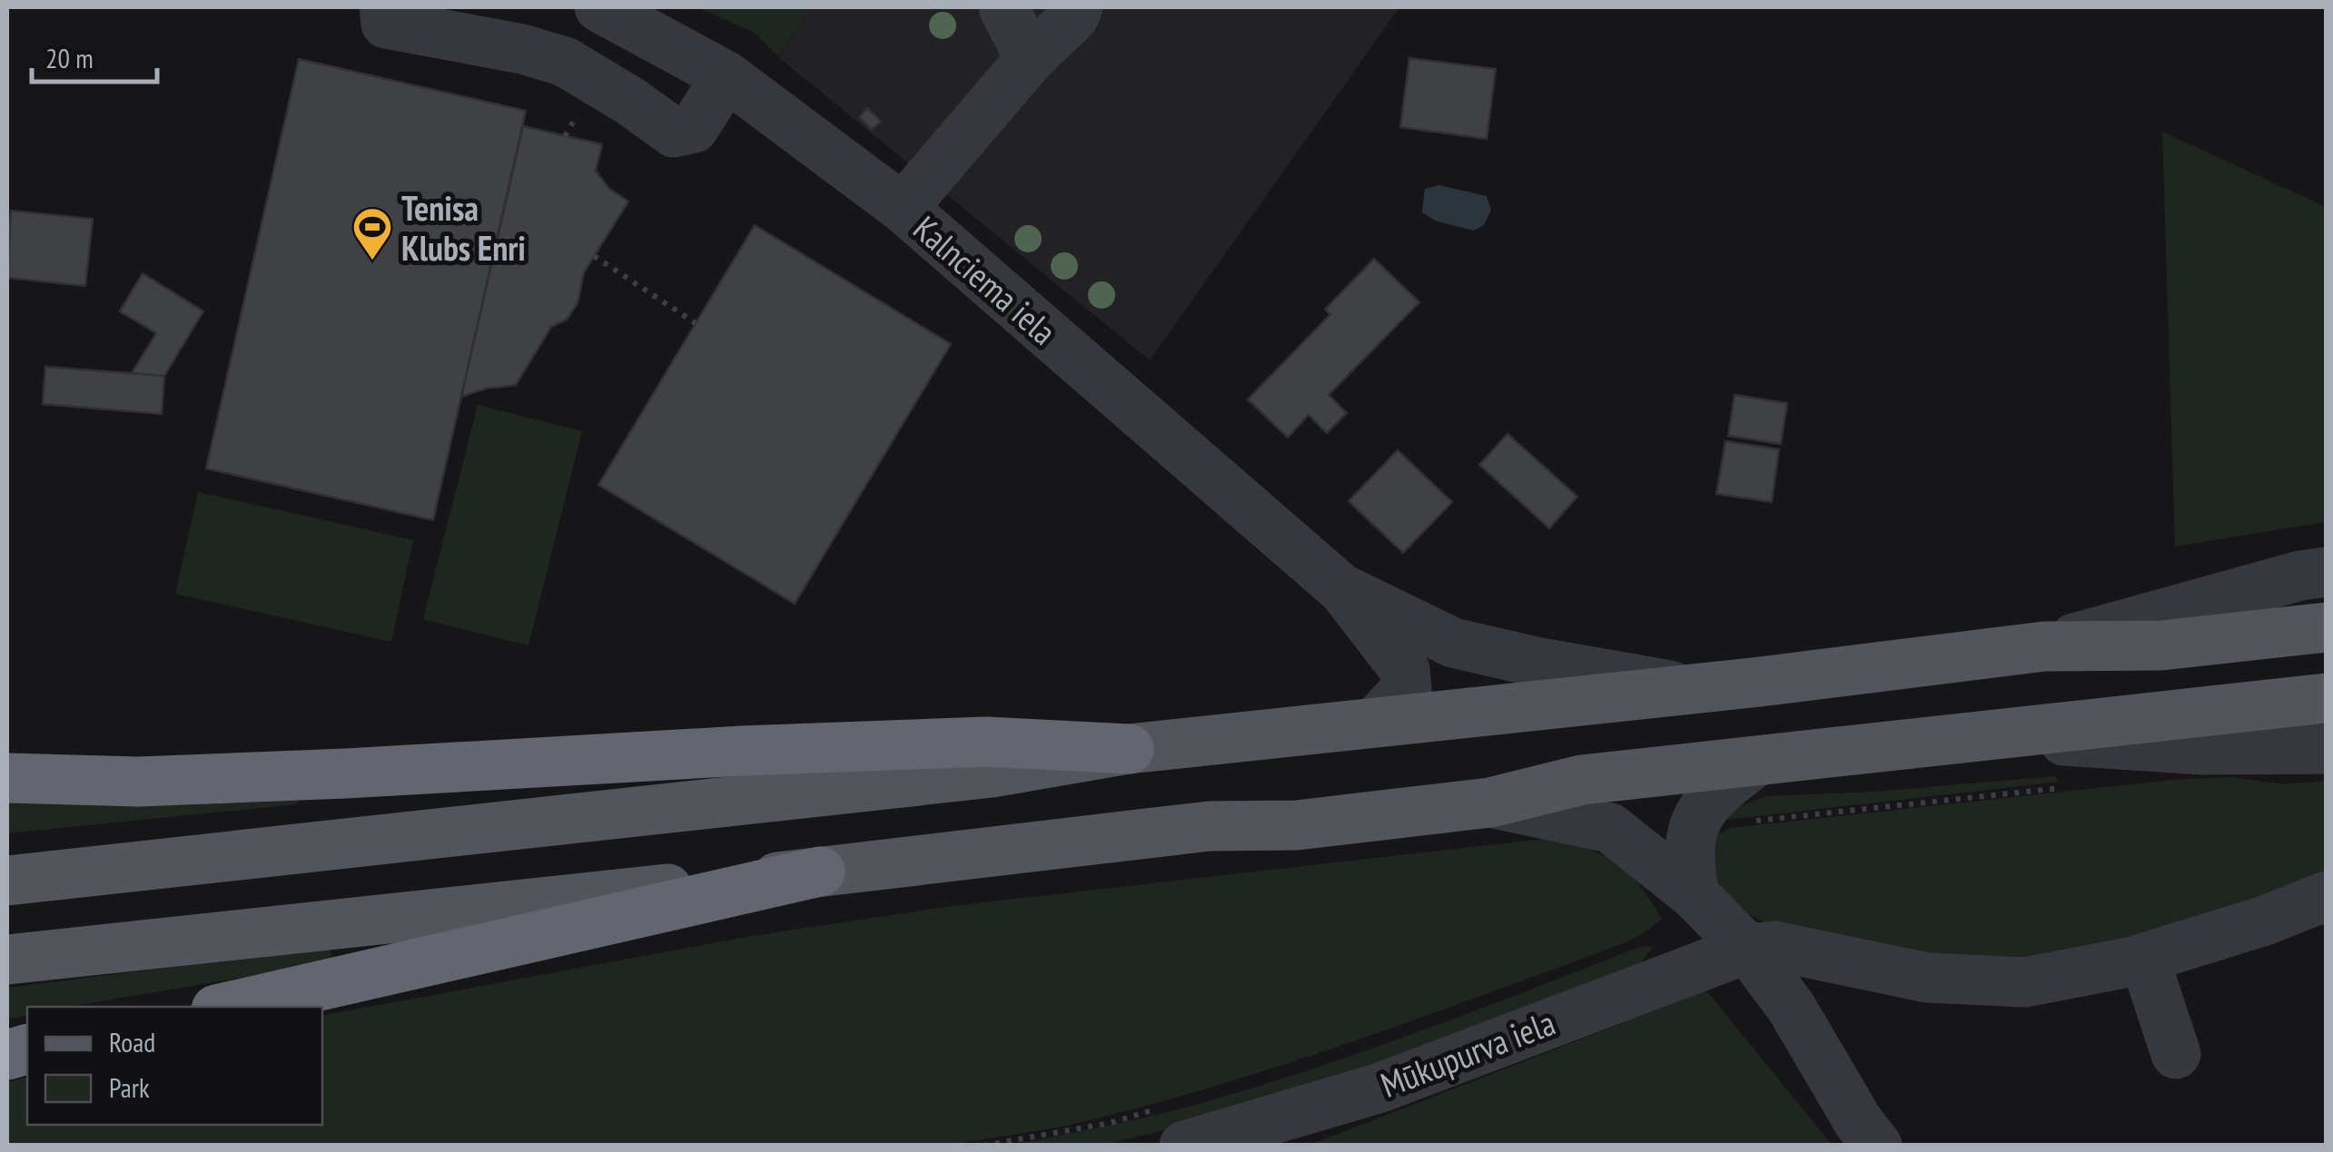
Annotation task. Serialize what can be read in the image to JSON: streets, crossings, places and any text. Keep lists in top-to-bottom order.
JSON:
{
  "streets": {
    "street": ["Kalnciema iela", "Mūkupurva iela"]
  },
  "places": {
    "sports": ["Tenisa Klubs Enri"]
  },
  "legend": ["Road", "Park"],
  "scale_bar": "20 m"
}
